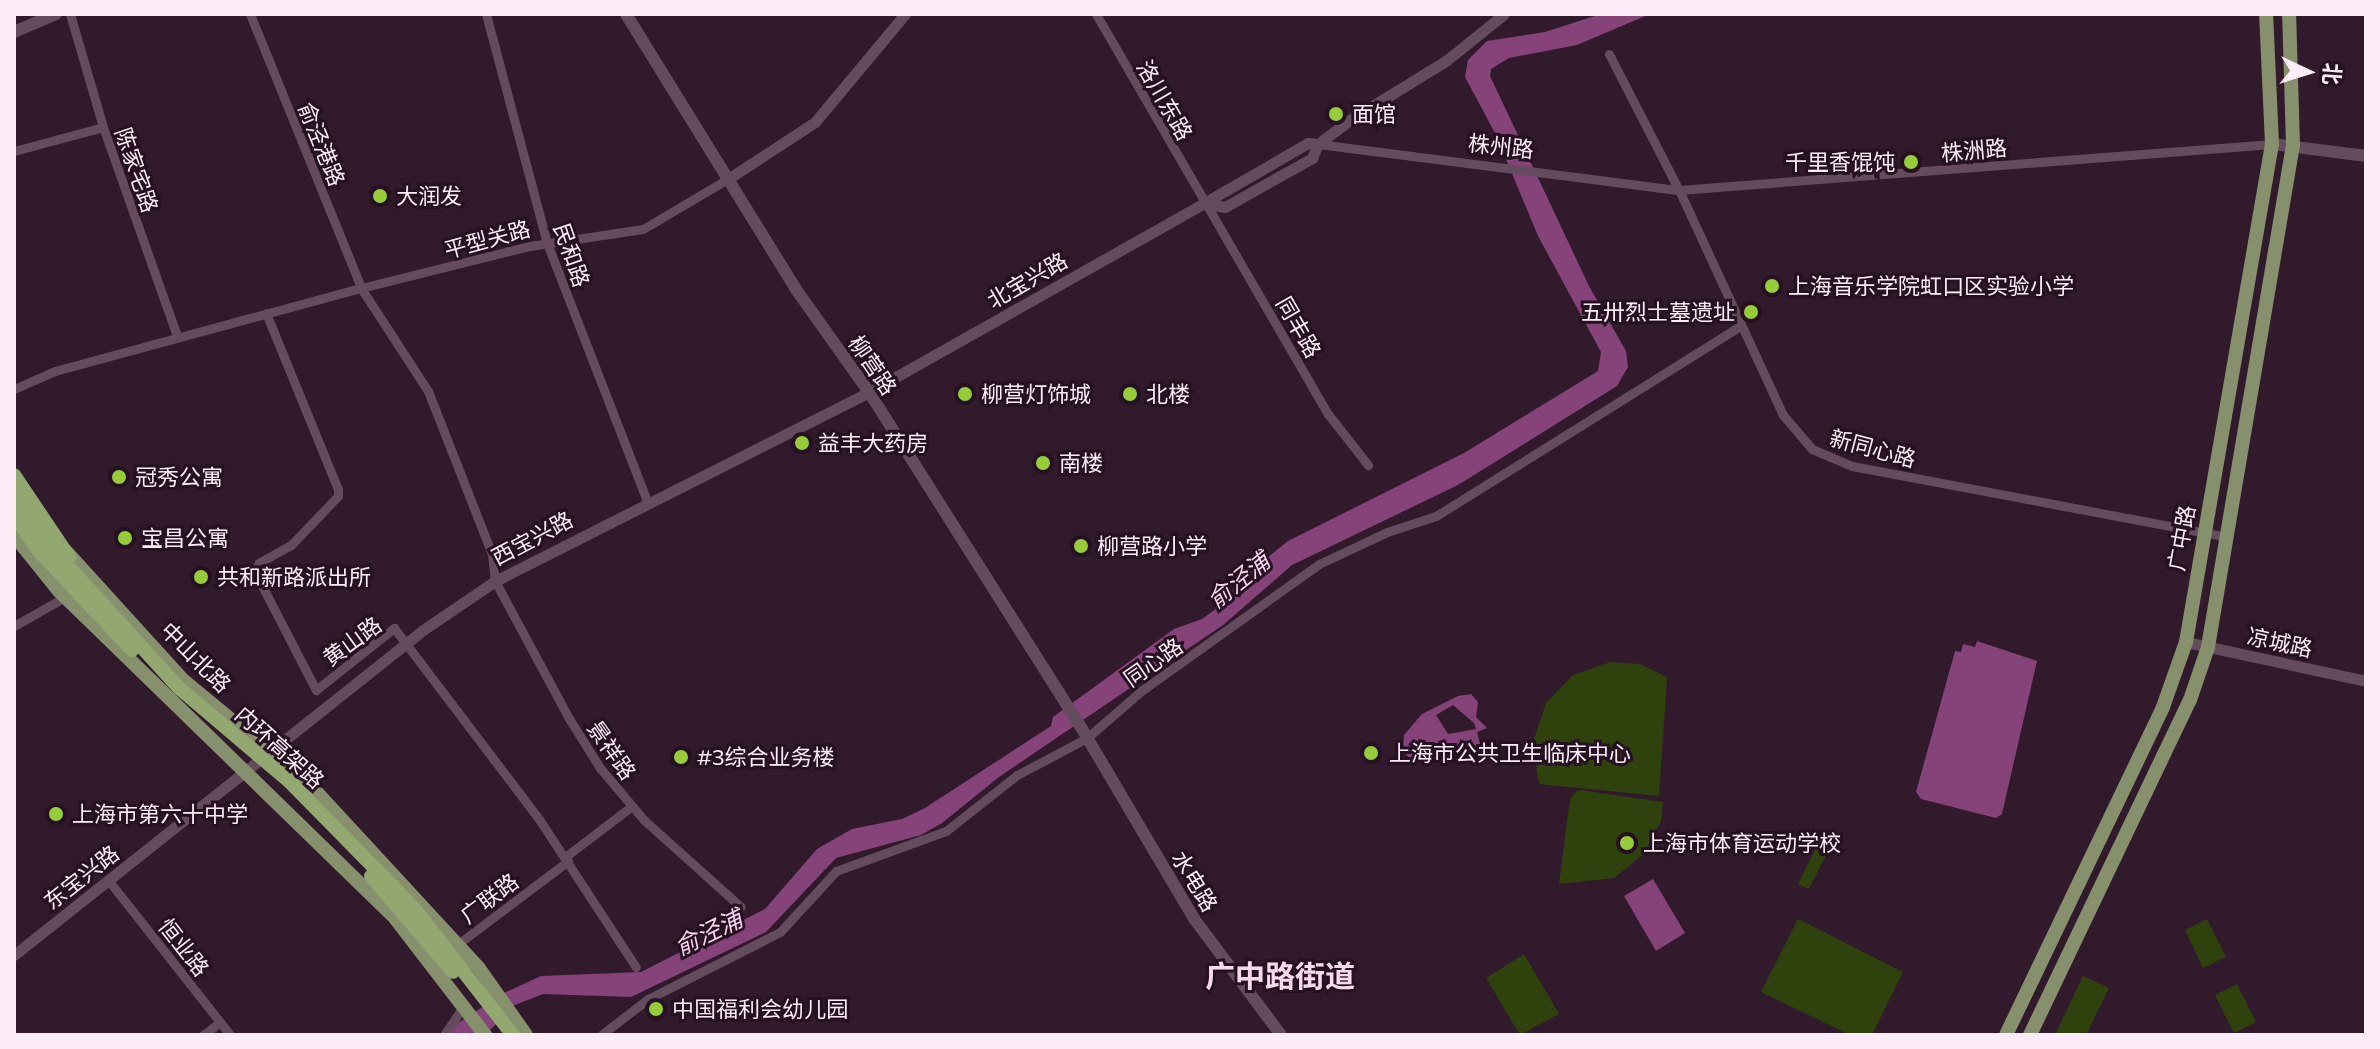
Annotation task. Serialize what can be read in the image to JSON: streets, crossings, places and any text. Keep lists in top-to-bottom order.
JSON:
{
  "streets": {
    "highway": ["内环高架路"],
    "main road": [
      "柳营路",
      "广中路",
      "中山北路",
      "水电路"
    ],
    "street": [
      "洛川东路",
      "俞泾港路",
      "株州路",
      "株洲路",
      "陈家宅路",
      "平型关路",
      "民和路",
      "北宝兴路",
      "同丰路",
      "新同心路",
      "西宝兴路",
      "黄山路",
      "凉城路",
      "同心路",
      "景祥路",
      "东宝兴路",
      "广联路",
      "恒业路"
    ]
  },
  "crossings": [
    ["洛川东路", "北宝兴路"],
    ["洛川东路", "同丰路"],
    ["俞泾港路", "平型关路"],
    ["俞泾港路", "西宝兴路"],
    ["俞泾港路", "景祥路"],
    ["株州路", "株洲路"],
    ["株州路", "北宝兴路"],
    ["株州路", "新同心路"],
    ["株洲路", "新同心路"],
    ["株洲路", "广中路"],
    ["陈家宅路", "平型关路"],
    ["平型关路", "民和路"],
    ["平型关路", "柳营路"],
    ["平型关路", "黄山路"],
    ["民和路", "西宝兴路"],
    ["北宝兴路", "同丰路"],
    ["北宝兴路", "柳营路"],
    ["北宝兴路", "西宝兴路"],
    ["柳营路", "西宝兴路"],
    ["柳营路", "同心路"],
    ["柳营路", "水电路"],
    ["新同心路", "广中路"],
    ["新同心路", "同心路"],
    ["西宝兴路", "黄山路"],
    ["西宝兴路", "中山北路"],
    ["西宝兴路", "景祥路"],
    ["西宝兴路", "东宝兴路"],
    ["广中路", "凉城路"],
    ["黄山路", "广联路"],
    ["中山北路", "广联路"],
    ["同心路", "水电路"],
    ["景祥路", "广联路"],
    ["东宝兴路", "恒业路"]
  ],
  "districts": ["广中路街道"],
  "water": ["俞泾浦"],
  "places": [
    "面馆",
    "千里香馄饨",
    "大润发",
    "上海音乐学院虹口区实验小学",
    "五卅烈士墓遗址",
    "柳营灯饰城",
    "北楼",
    "益丰大药房",
    "南楼",
    "冠秀公寓",
    "宝昌公寓",
    "柳营路小学",
    "共和新路派出所",
    "上海市公共卫生临床中心",
    "#3综合业务楼",
    "上海市第六十中学",
    "上海市体育运动学校",
    "中国福利会幼儿园"
  ],
  "north": "right"
}
